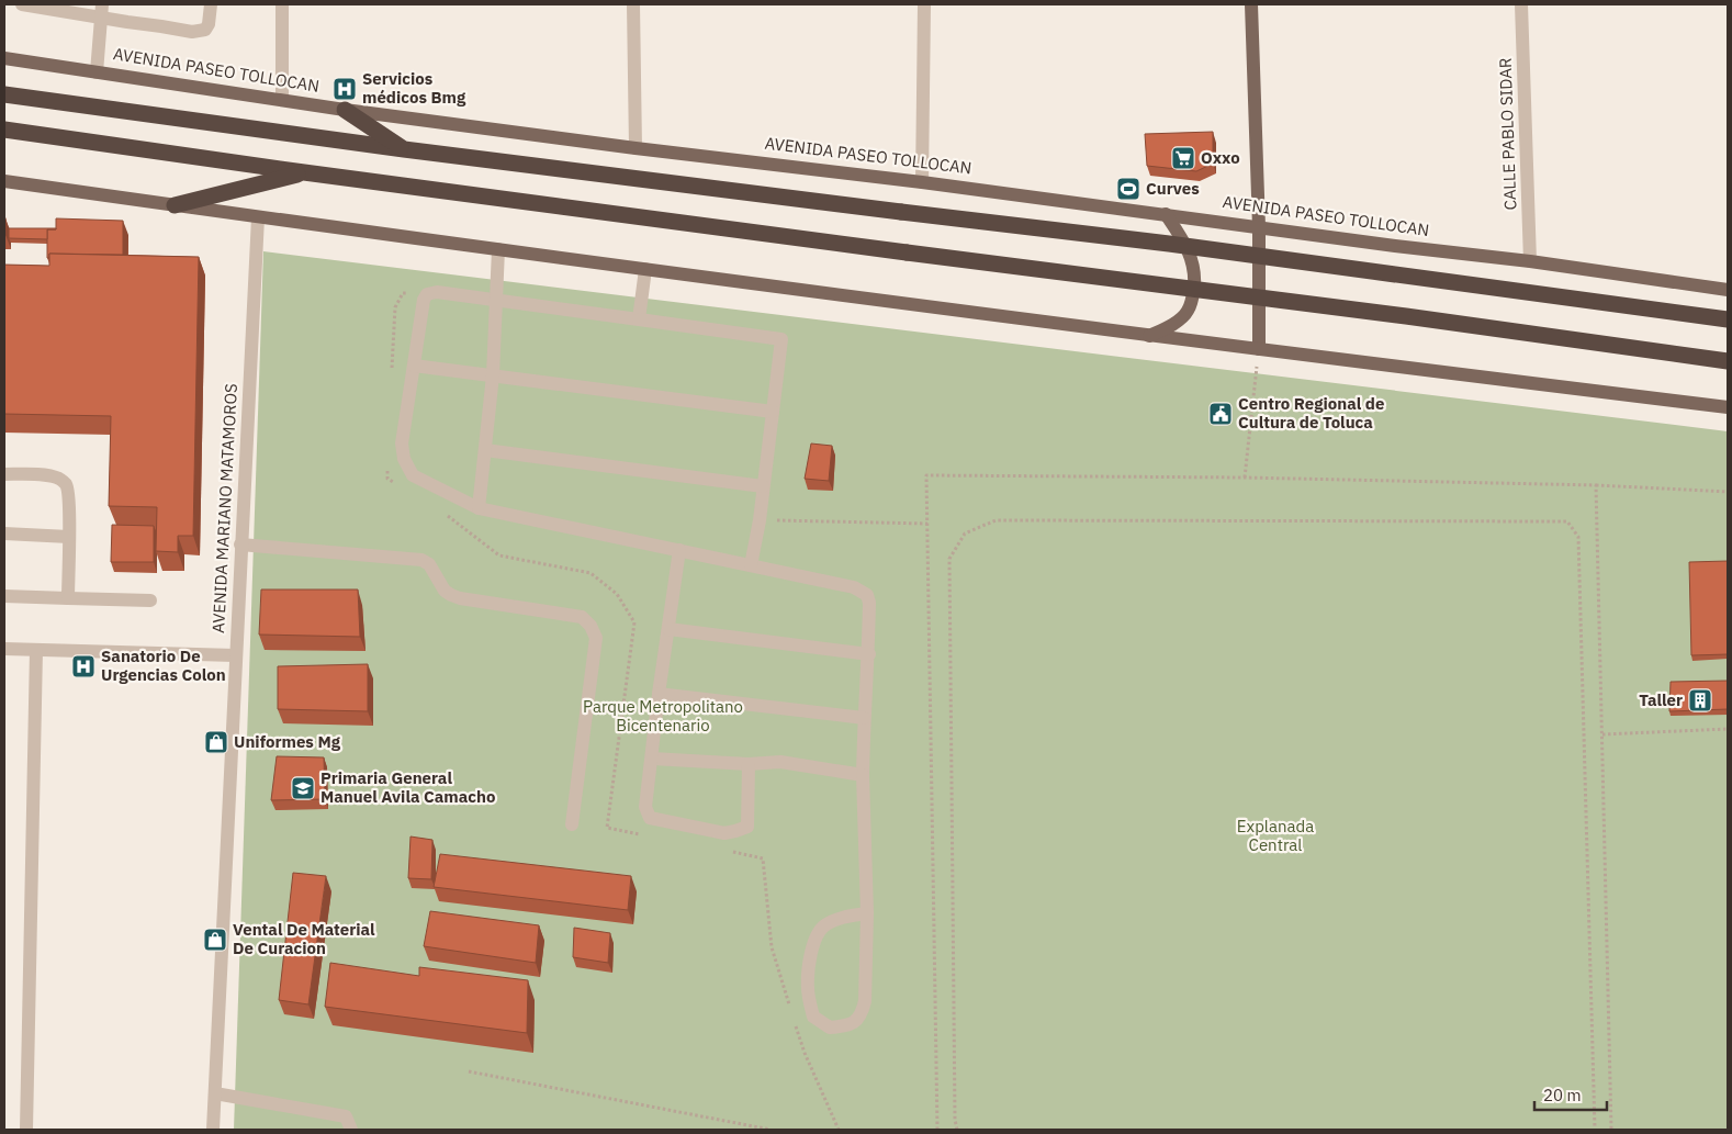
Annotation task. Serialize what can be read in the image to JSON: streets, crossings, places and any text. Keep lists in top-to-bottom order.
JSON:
{
  "streets": {
    "main road": ["AVENIDA PASEO TOLLOCAN"],
    "street": ["CALLE PABLO SIDAR", "AVENIDA MARIANO MATAMOROS"]
  },
  "crossings": [
    ["AVENIDA PASEO TOLLOCAN", "CALLE PABLO SIDAR"]
  ],
  "parks": ["Parque Metropolitano Bicentenario", "Explanada Central"],
  "places": {
    "hospital": ["Servicios médicos Bmg", "Sanatorio De Urgencias Colon"],
    "supermarket": ["Oxxo"],
    "sports": ["Curves"],
    "public building": ["Centro Regional de Cultura de Toluca"],
    "building": ["Taller"],
    "shop": ["Uniformes Mg", "Vental De Material De Curacion"],
    "school or university": ["Primaria General Manuel Avila Camacho"]
  },
  "scale_bar": "20 m"
}
